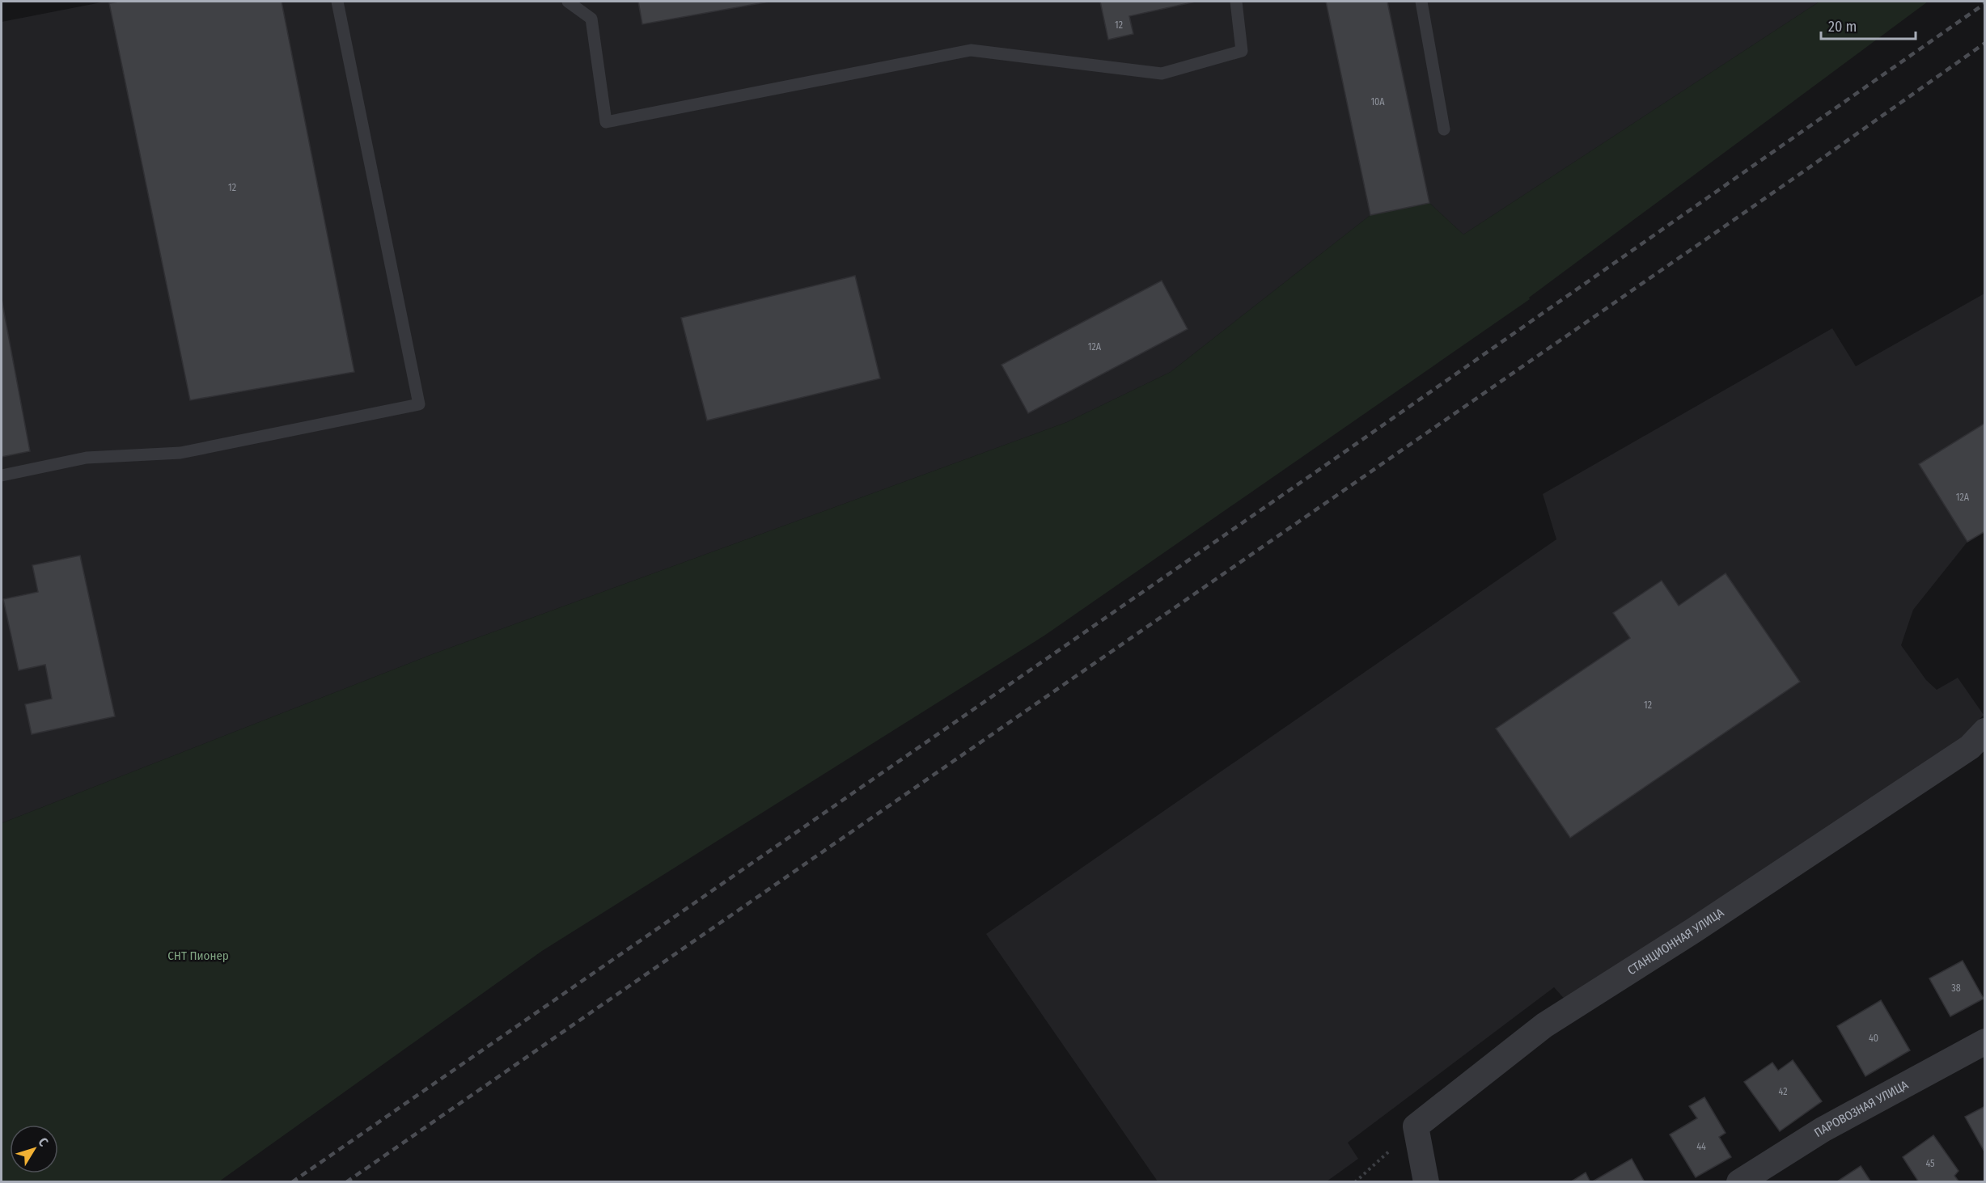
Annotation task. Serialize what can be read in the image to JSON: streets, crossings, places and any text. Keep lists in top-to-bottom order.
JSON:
{
  "streets": {
    "street": ["СТАНЦИОННАЯ УЛИЦА", "ПАРОВОЗНАЯ УЛИЦА"]
  },
  "parks": ["СНТ Пионер"],
  "house_numbers": [
    "12",
    "10А",
    "12",
    "12А",
    "12А",
    "12",
    "38",
    "40",
    "42",
    "44",
    "45"
  ],
  "scale_bar": "20 m",
  "north": "top right"
}
